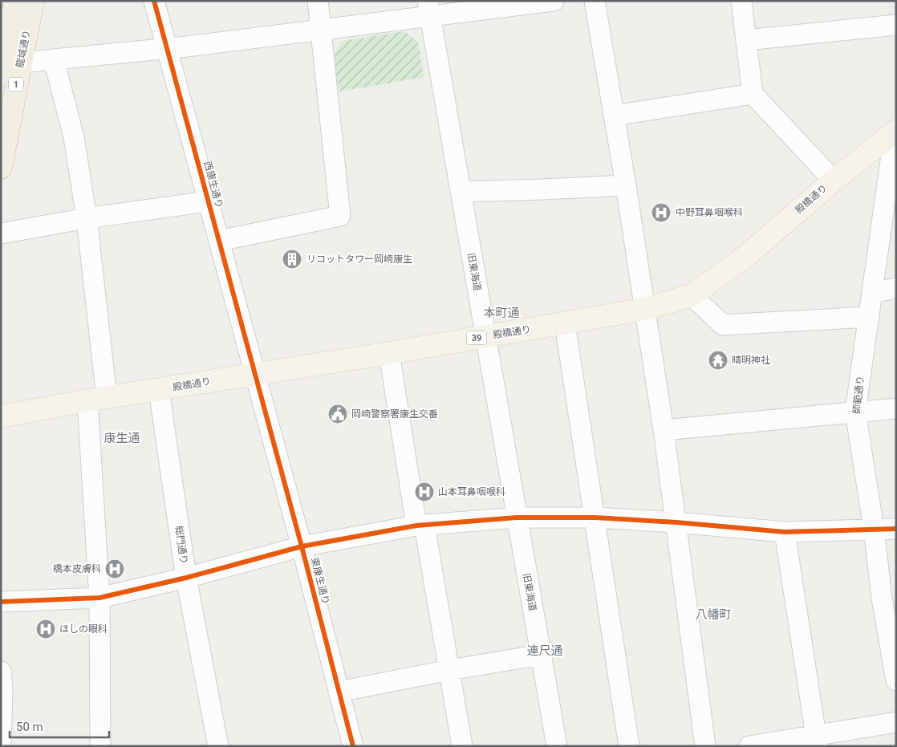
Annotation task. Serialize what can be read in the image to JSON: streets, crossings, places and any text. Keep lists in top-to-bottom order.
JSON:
{
  "streets": {
    "highway": ["龍城通り", "1"],
    "main road": ["殿橋通り", "39"],
    "street": [
      "西康生通り",
      "旧東海道",
      "師範通り",
      "総門通り",
      "東康生通り"
    ]
  },
  "crossings": [
    ["西康生通り", "殿橋通り"],
    ["西康生通り", "東康生通り"],
    ["殿橋通り", "旧東海道"],
    ["殿橋通り", "師範通り"],
    ["殿橋通り", "総門通り"],
    ["殿橋通り", "東康生通り"]
  ],
  "districts": [
    "本町通",
    "康生通",
    "八幡町",
    "連尺通"
  ],
  "places": {
    "hospital": [
      "中野耳鼻咽喉科",
      "山本耳鼻咽喉科",
      "橋本皮膚科",
      "ほしの眼科"
    ],
    "building": ["リコットタワー岡崎康生"],
    "temple": ["晴明神社"],
    "public building": ["岡崎警察署康生交番"]
  },
  "scale_bar": "50 m"
}
